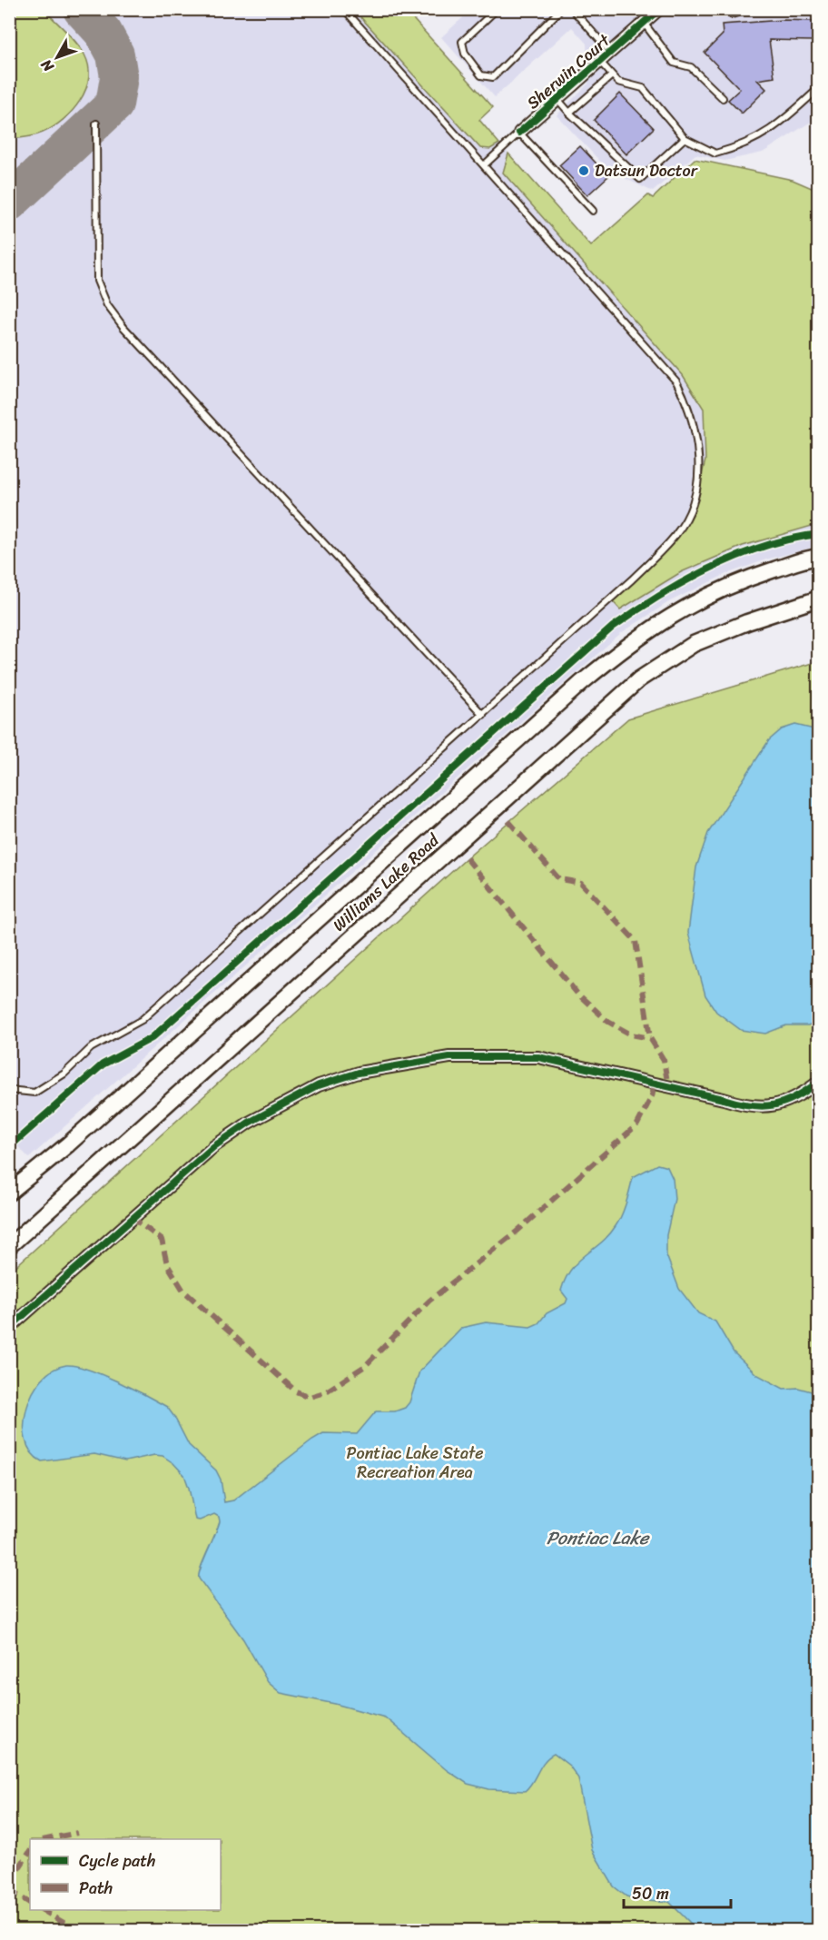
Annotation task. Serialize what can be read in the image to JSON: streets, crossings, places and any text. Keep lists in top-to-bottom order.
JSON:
{
  "streets": {
    "main road": ["Williams Lake Road"],
    "street": ["Sherwin Court"]
  },
  "water": ["Pontiac Lake"],
  "parks": ["Pontiac Lake State Recreation Area"],
  "places": ["Datsun Doctor"],
  "legend": ["Cycle path", "Path"],
  "scale_bar": "50 m",
  "north": "bottom left"
}
